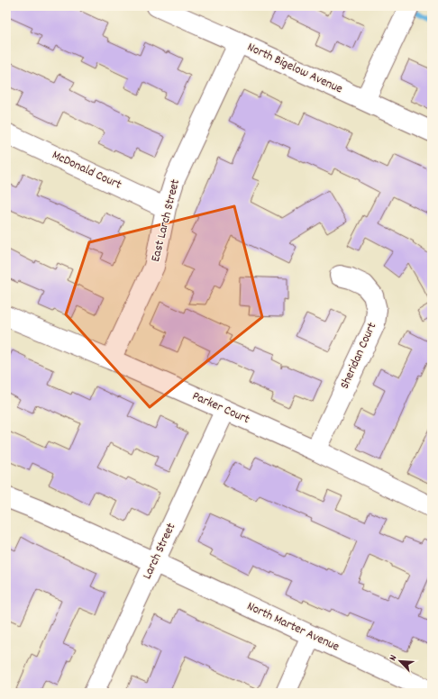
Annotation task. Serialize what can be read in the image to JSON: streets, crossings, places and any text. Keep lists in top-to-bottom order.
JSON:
{
  "streets": {
    "street": [
      "North Bigelow Avenue",
      "McDonald Court",
      "East Larch Street",
      "Sheridan Court",
      "Parker Court",
      "Larch Street",
      "North Marter Avenue"
    ]
  },
  "crossings": [
    ["North Bigelow Avenue", "East Larch Street"],
    ["McDonald Court", "East Larch Street"],
    ["East Larch Street", "Parker Court"],
    ["Sheridan Court", "Parker Court"],
    ["Parker Court", "Larch Street"],
    ["Larch Street", "North Marter Avenue"]
  ],
  "north": "top left"
}
